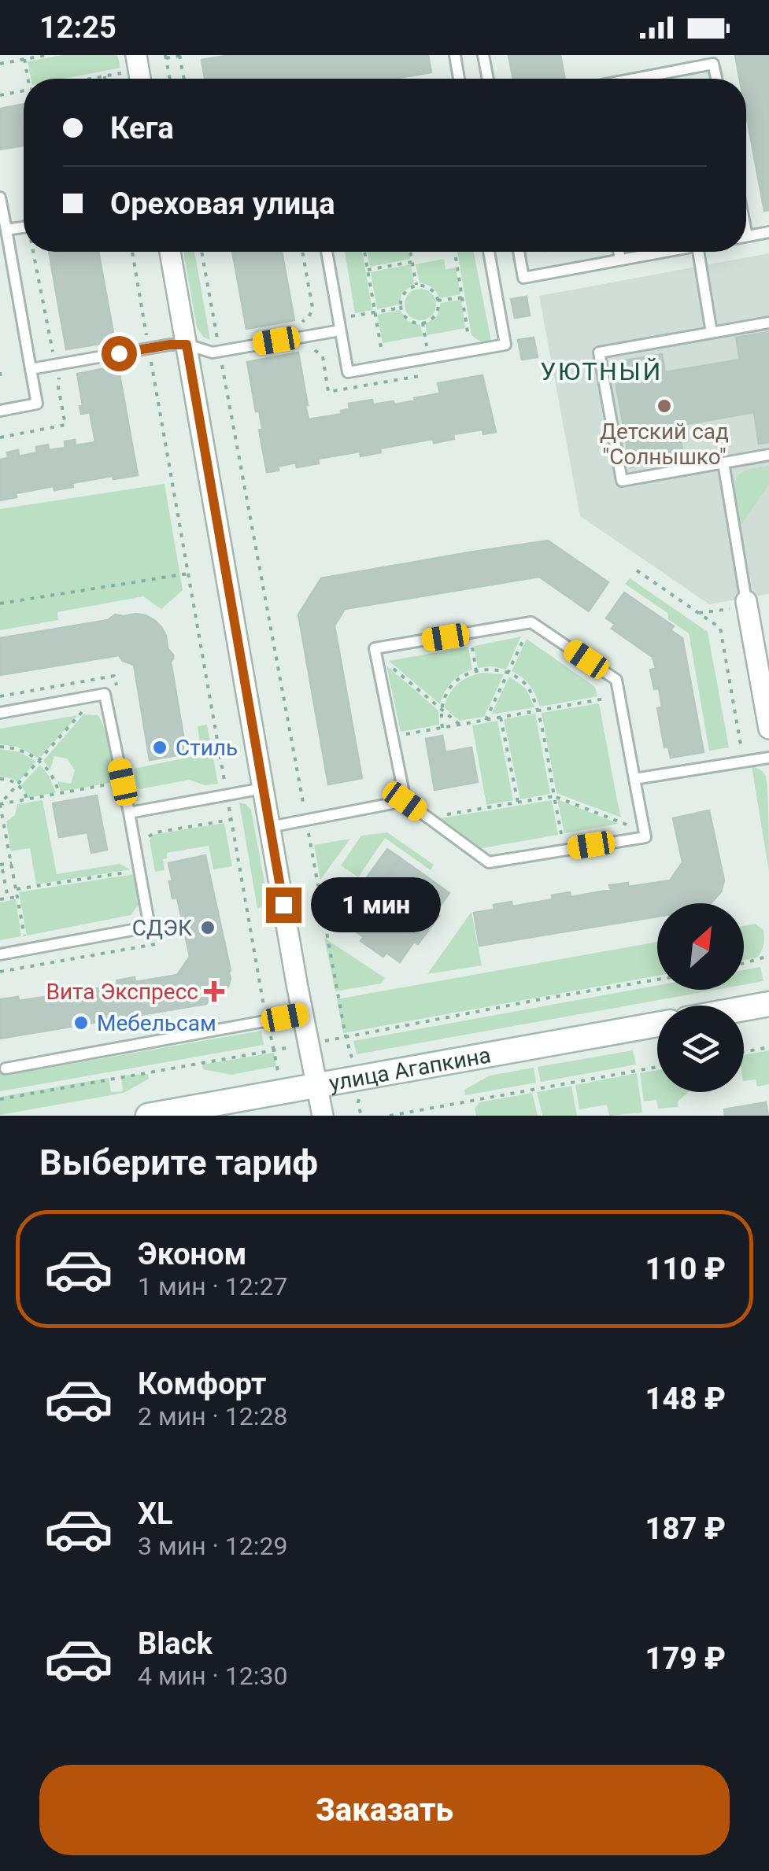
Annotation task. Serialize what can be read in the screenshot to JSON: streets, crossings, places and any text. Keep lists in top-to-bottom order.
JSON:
{
  "streets": {
    "main road": ["улица Агапкина"]
  },
  "districts": ["УЮТНЫЙ"],
  "places": {
    "other": [
      "Детский сад \"Солнышко\"",
      "Стиль",
      "СДЭК",
      "Мебельсам"
    ],
    "health": ["Вита Экспресс"]
  },
  "north": "top right",
  "page": {
    "status": "12:25",
    "banner": ["Кега", "Ореховая улица"],
    "bubble": "1 мин",
    "heading": "Выберите тариф",
    "list": [
      {
        "name": "Эконом",
        "note": "1 мин · 12:27",
        "value": "110 ₽"
      },
      {
        "name": "Комфорт",
        "note": "2 мин · 12:28",
        "value": "148 ₽"
      },
      {
        "name": "XL",
        "note": "3 мин · 12:29",
        "value": "187 ₽"
      },
      {
        "name": "Black",
        "note": "4 мин · 12:30",
        "value": "179 ₽"
      }
    ],
    "buttons": "Заказать"
  }
}
